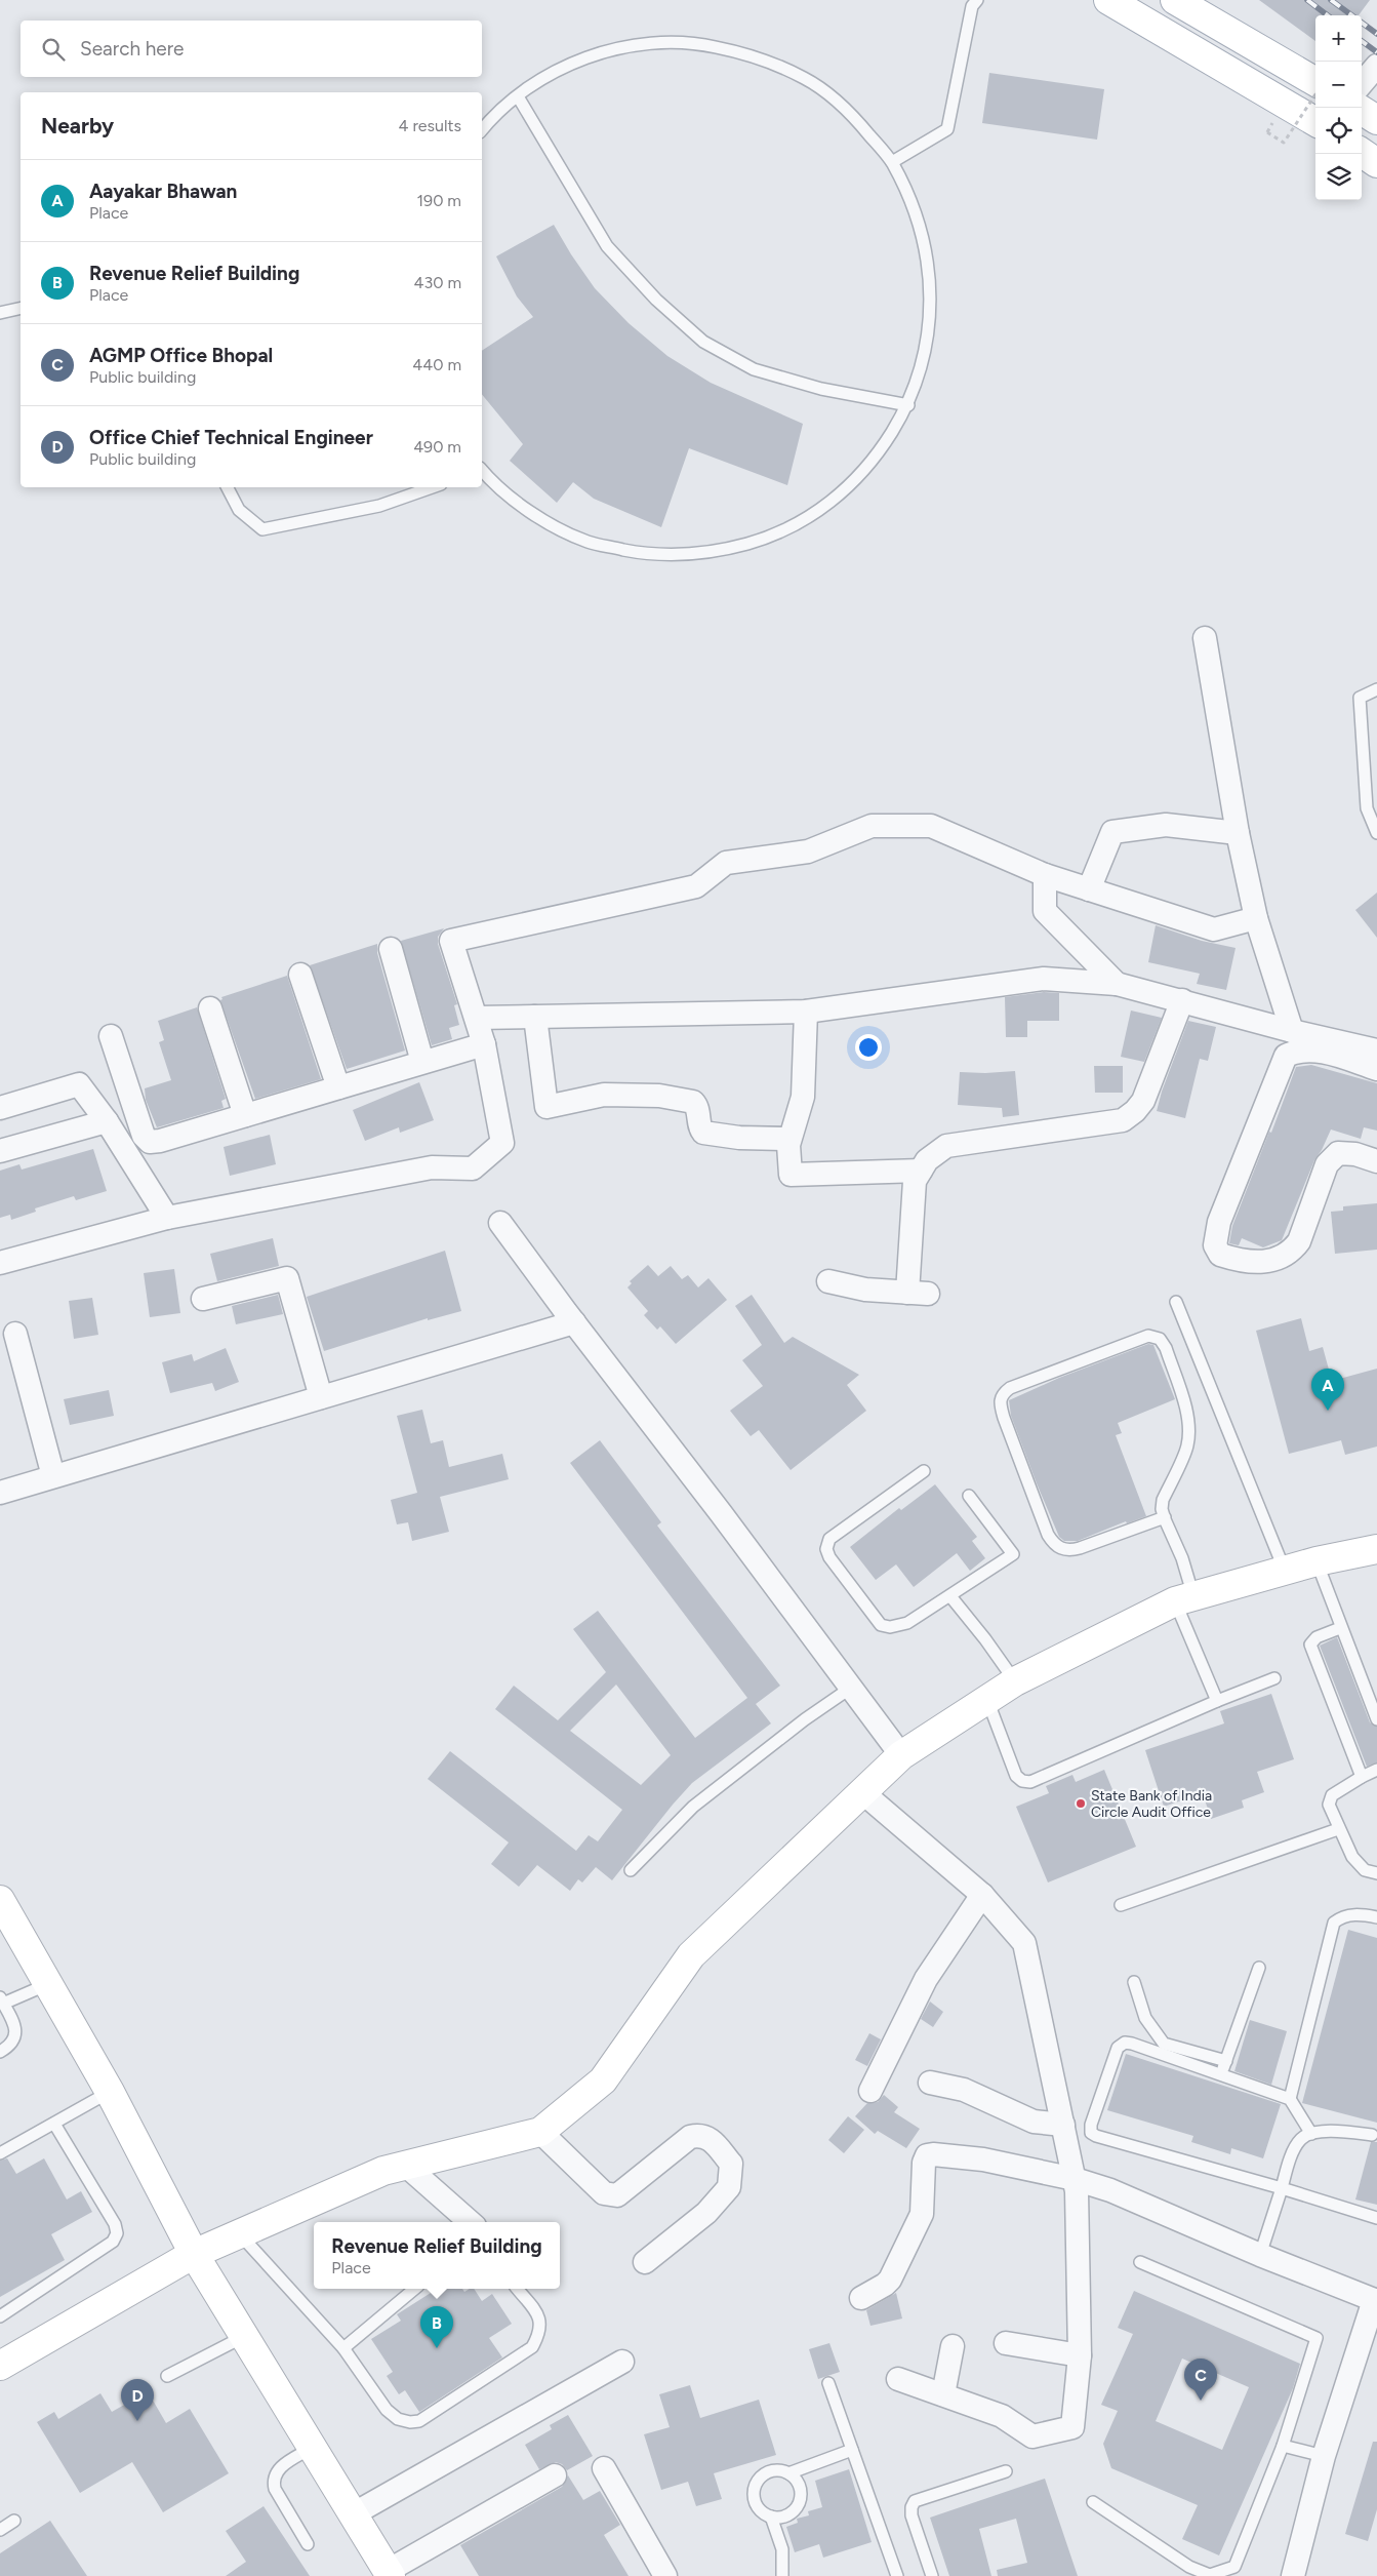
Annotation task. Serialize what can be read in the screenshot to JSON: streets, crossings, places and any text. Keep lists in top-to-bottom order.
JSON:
{
  "places": ["State Bank of India Circle Audit Office"],
  "page": {
    "map_buttons": ["+", "−"],
    "search": "Search here",
    "heading": ["Nearby", "4 results"],
    "list": [
      {
        "mark": "A",
        "name": "Aayakar Bhawan",
        "note": "Place",
        "value": "190 m"
      },
      {
        "mark": "B",
        "name": "Revenue Relief Building",
        "note": "Place",
        "value": "430 m"
      },
      {
        "mark": "C",
        "name": "AGMP Office Bhopal",
        "note": "Public building",
        "value": "440 m"
      },
      {
        "mark": "D",
        "name": "Office Chief Technical Engineer",
        "note": "Public building",
        "value": "490 m"
      }
    ],
    "pins": [
      "A",
      "B",
      "C",
      "D"
    ],
    "popup": ["Revenue Relief Building", "Place"]
  }
}
